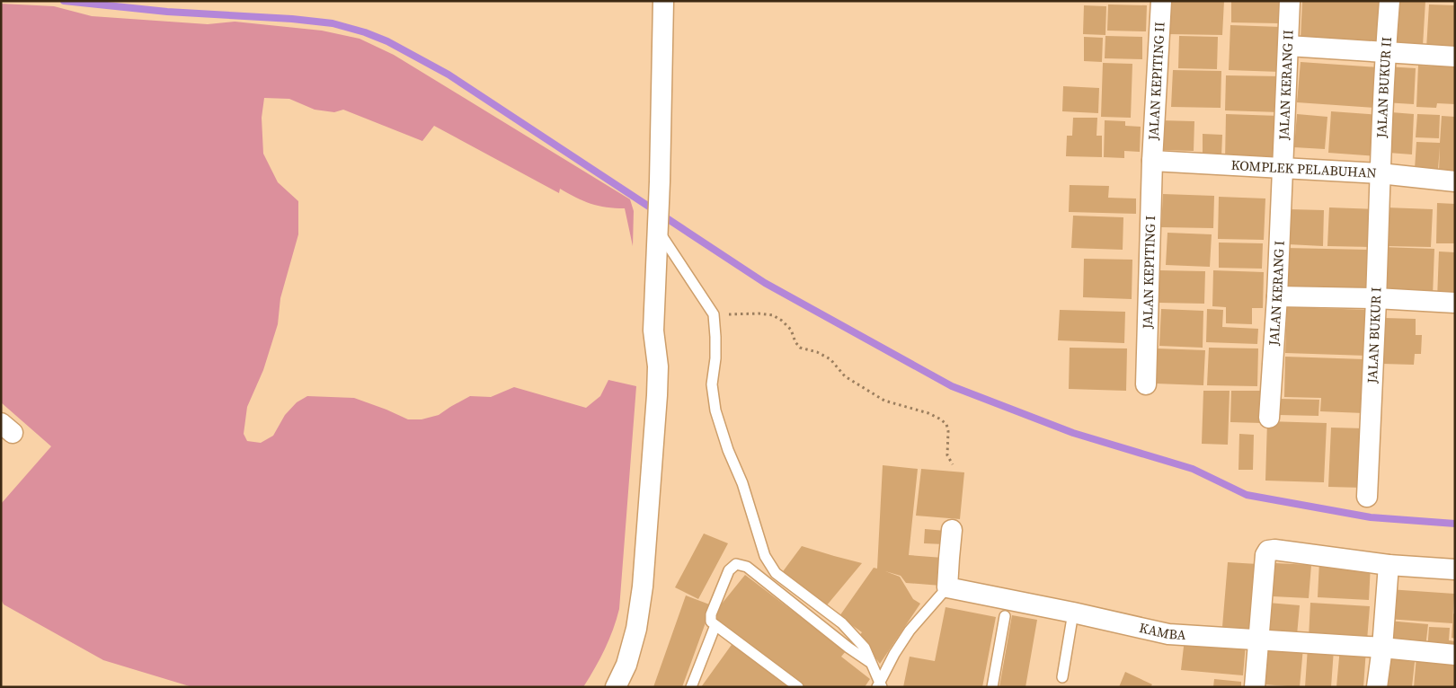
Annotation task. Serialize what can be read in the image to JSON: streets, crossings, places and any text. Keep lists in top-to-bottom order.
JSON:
{
  "streets": {
    "street": [
      "JALAN KEPITING II",
      "JALAN KERANG II",
      "JALAN BUKUR II",
      "KOMPLEK PELABUHAN",
      "JALAN KEPITING I",
      "JALAN KERANG I",
      "JALAN BUKUR I",
      "KAMBA"
    ]
  },
  "crossings": [
    ["JALAN KEPITING II", "KOMPLEK PELABUHAN"],
    ["JALAN KEPITING II", "JALAN KEPITING I"],
    ["JALAN KERANG II", "KOMPLEK PELABUHAN"],
    ["JALAN KERANG II", "JALAN KERANG I"],
    ["JALAN BUKUR II", "KOMPLEK PELABUHAN"],
    ["JALAN BUKUR II", "JALAN BUKUR I"],
    ["KOMPLEK PELABUHAN", "JALAN KEPITING I"],
    ["KOMPLEK PELABUHAN", "JALAN KERANG I"],
    ["KOMPLEK PELABUHAN", "JALAN BUKUR I"]
  ]
}
